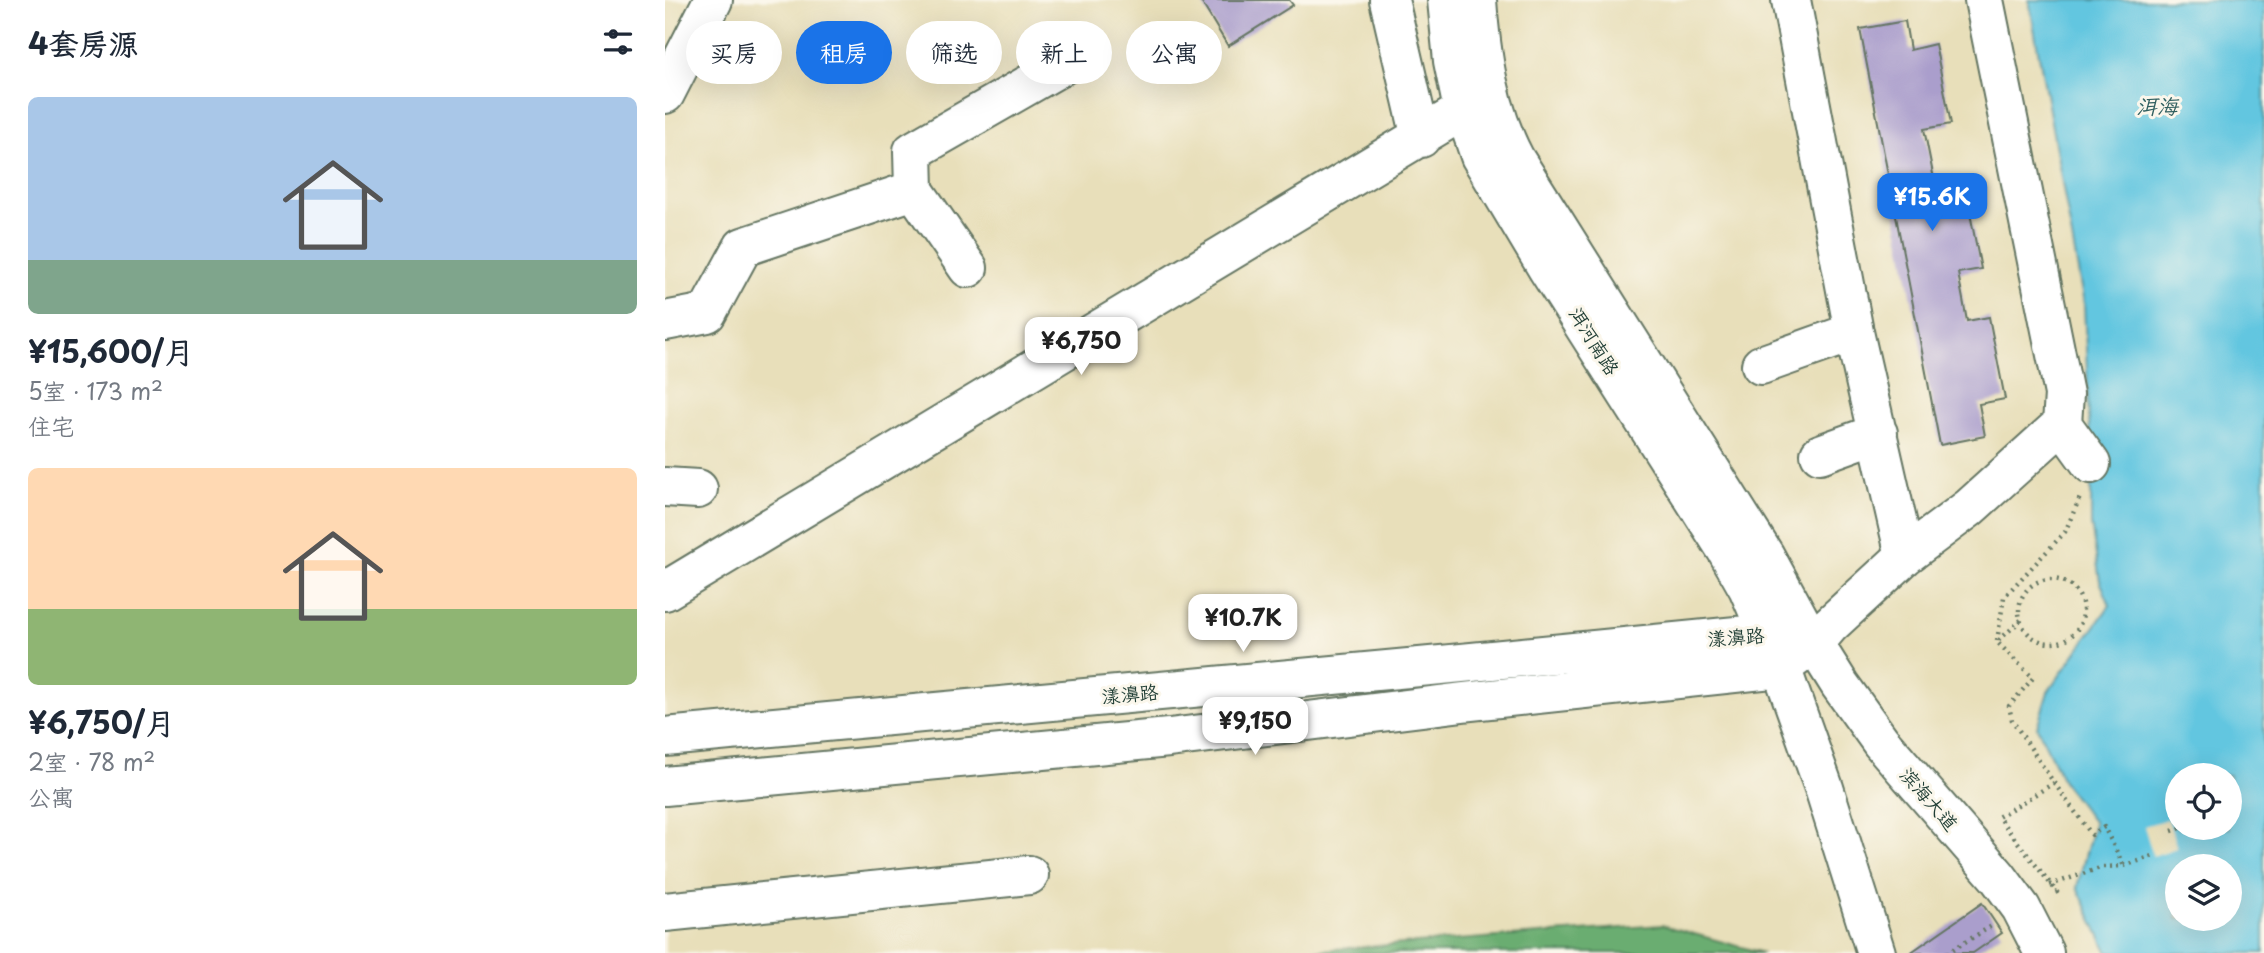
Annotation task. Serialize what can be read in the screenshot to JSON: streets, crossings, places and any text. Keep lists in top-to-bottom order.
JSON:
{
  "streets": {
    "main road": ["洱河南路", "漾濞路", "滨海大道"]
  },
  "crossings": [
    ["洱河南路", "漾濞路"],
    ["洱河南路", "滨海大道"],
    ["漾濞路", "滨海大道"]
  ],
  "water": ["洱海"],
  "page": {
    "heading": "4套房源",
    "chip": [
      "买房",
      "租房",
      "筛选",
      "新上",
      "公寓"
    ],
    "list": [
      {
        "name": "¥15,600/月",
        "note": "5室 · 173 m² · 住宅"
      },
      {
        "name": "¥6,750/月",
        "note": "2室 · 78 m² · 公寓"
      }
    ],
    "price": [
      "¥15.6K",
      "¥6,750",
      "¥10.7K",
      "¥9,150"
    ]
  }
}
